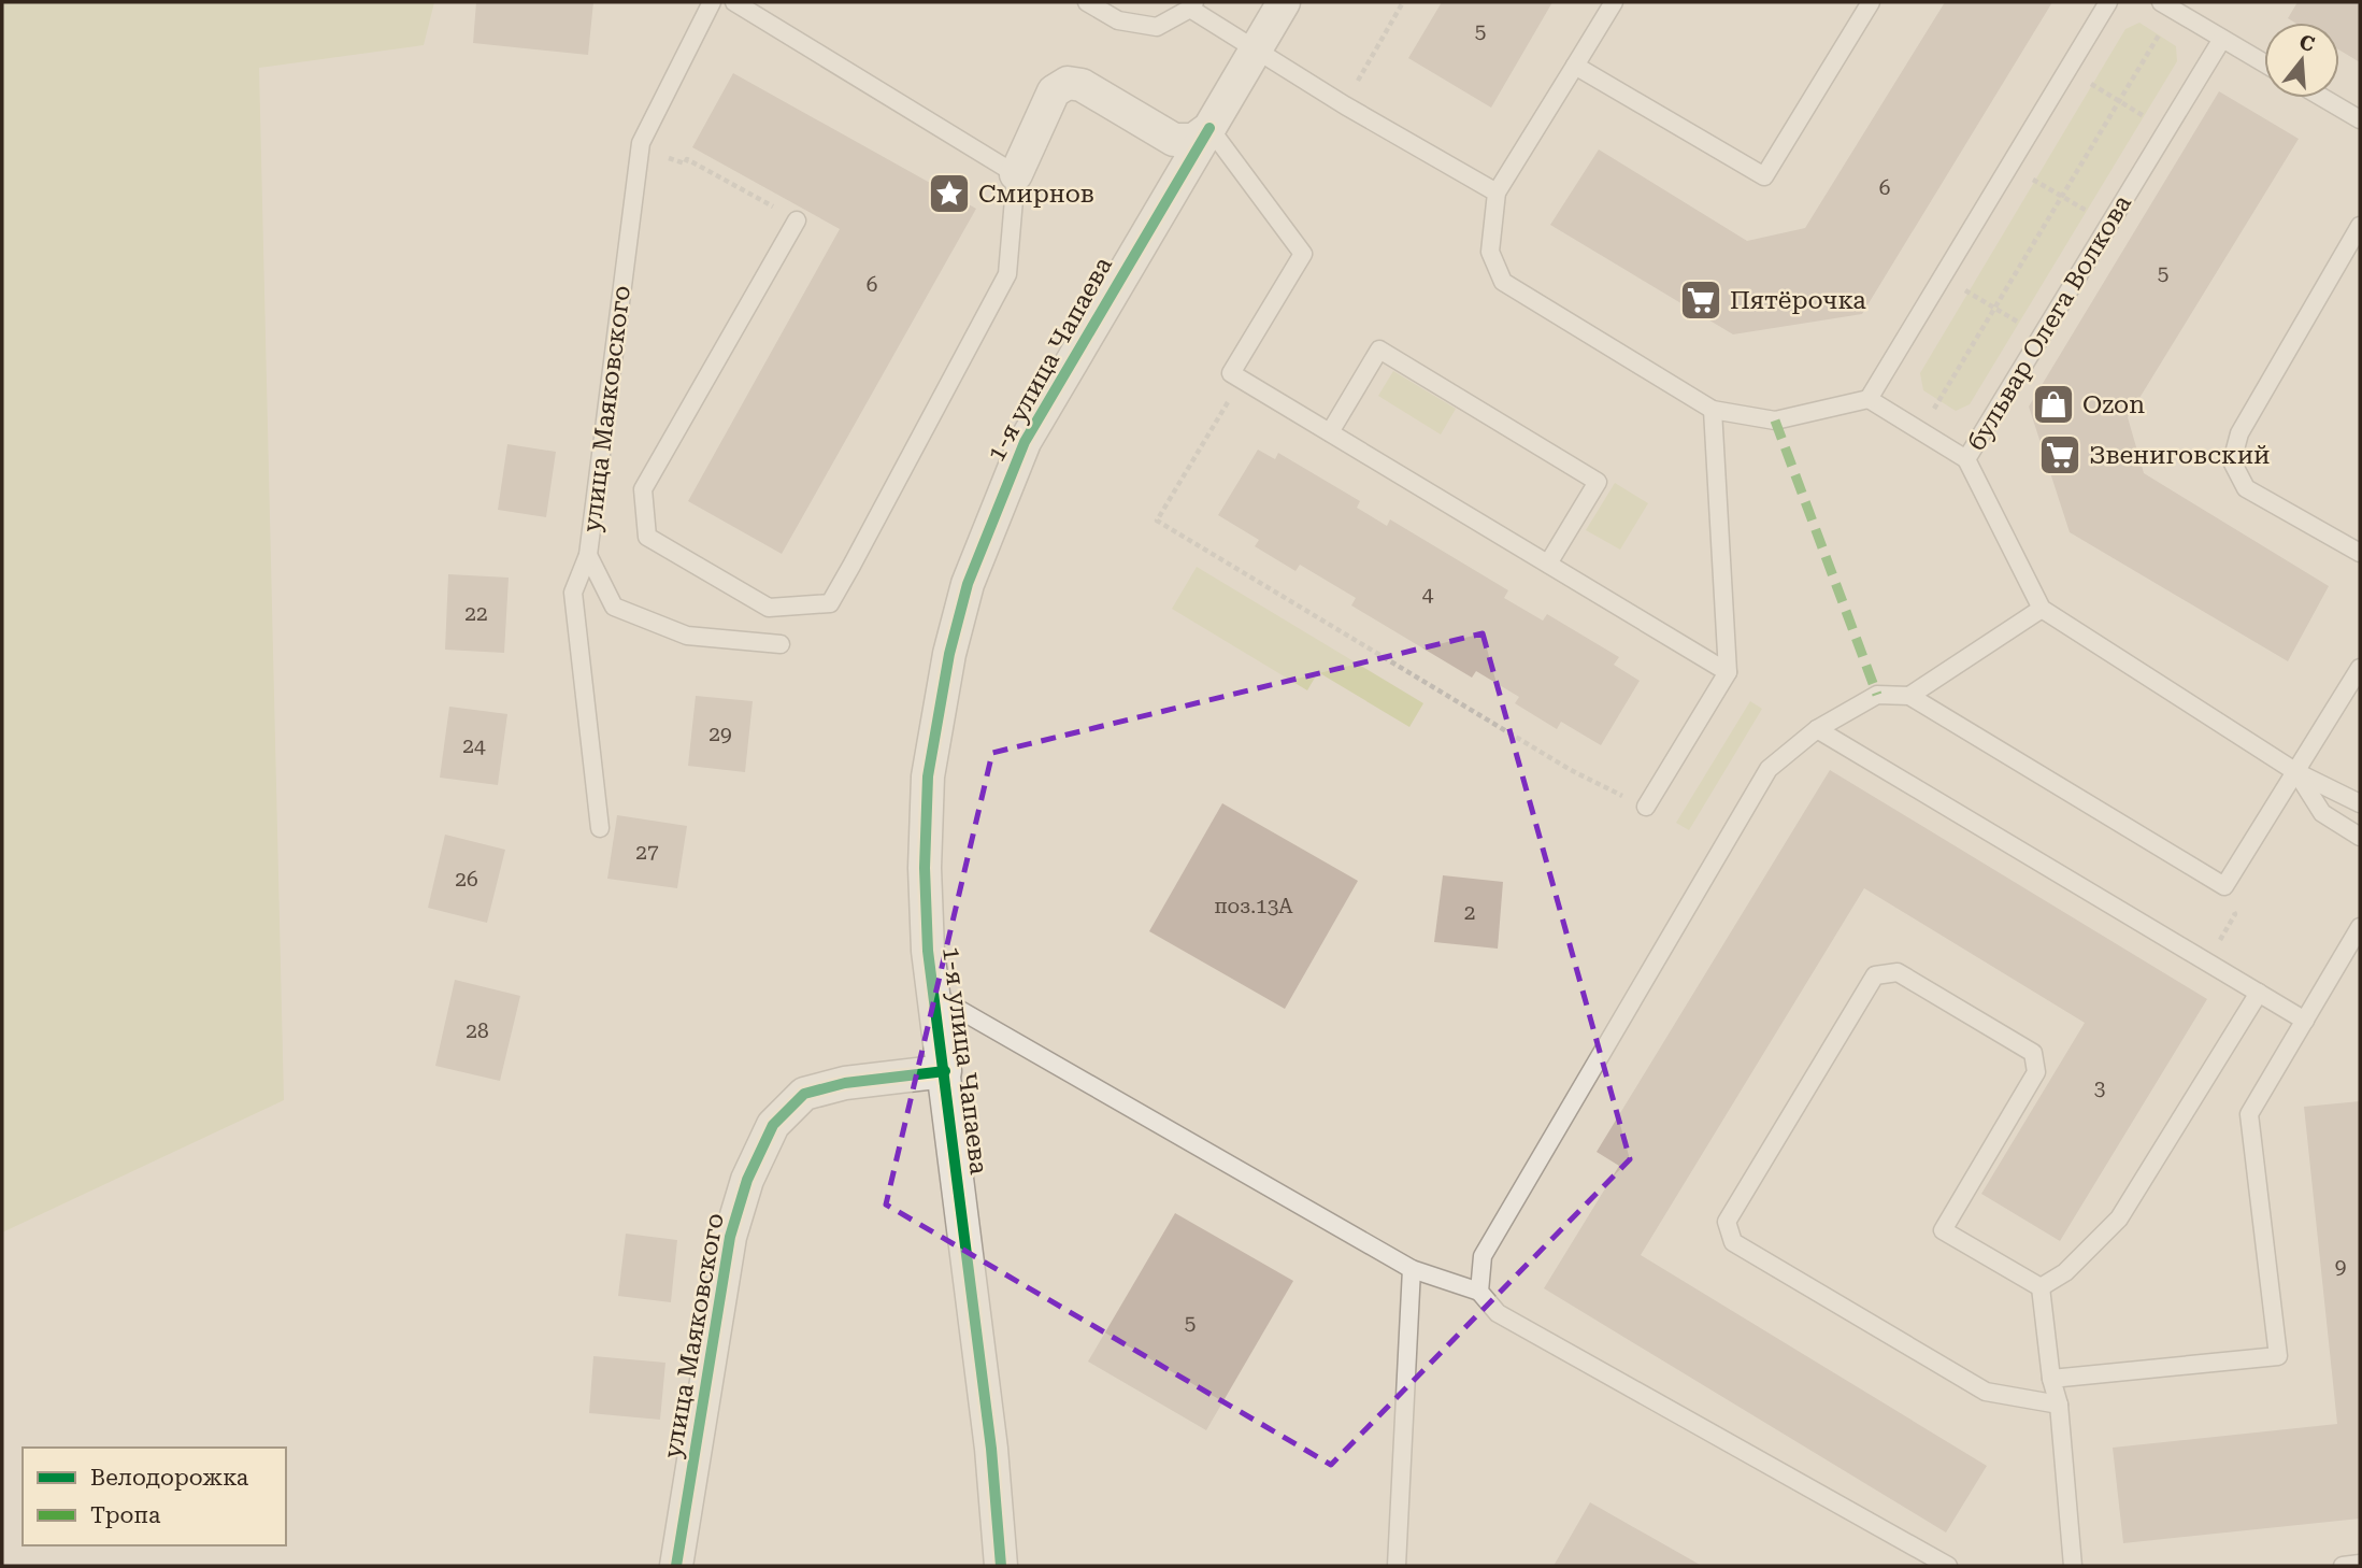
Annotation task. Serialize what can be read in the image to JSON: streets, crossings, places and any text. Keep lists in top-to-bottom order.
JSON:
{
  "streets": {
    "street": ["1-я улица Чапаева", "улица Маяковского"],
    "lane": ["бульвар Олега Волкова"]
  },
  "crossings": [
    ["1-я улица Чапаева", "улица Маяковского"]
  ],
  "places": {
    "place": ["Смирнов"],
    "supermarket": ["Пятёрочка", "Звениговский"],
    "shop": ["Ozon"]
  },
  "house_numbers": [
    "5",
    "6",
    "5",
    "6",
    "4",
    "22",
    "29",
    "24",
    "27",
    "26",
    "поз.13А",
    "2",
    "28",
    "3",
    "9",
    "5"
  ],
  "legend": ["Велодорожка", "Тропа"],
  "north": "top"
}
